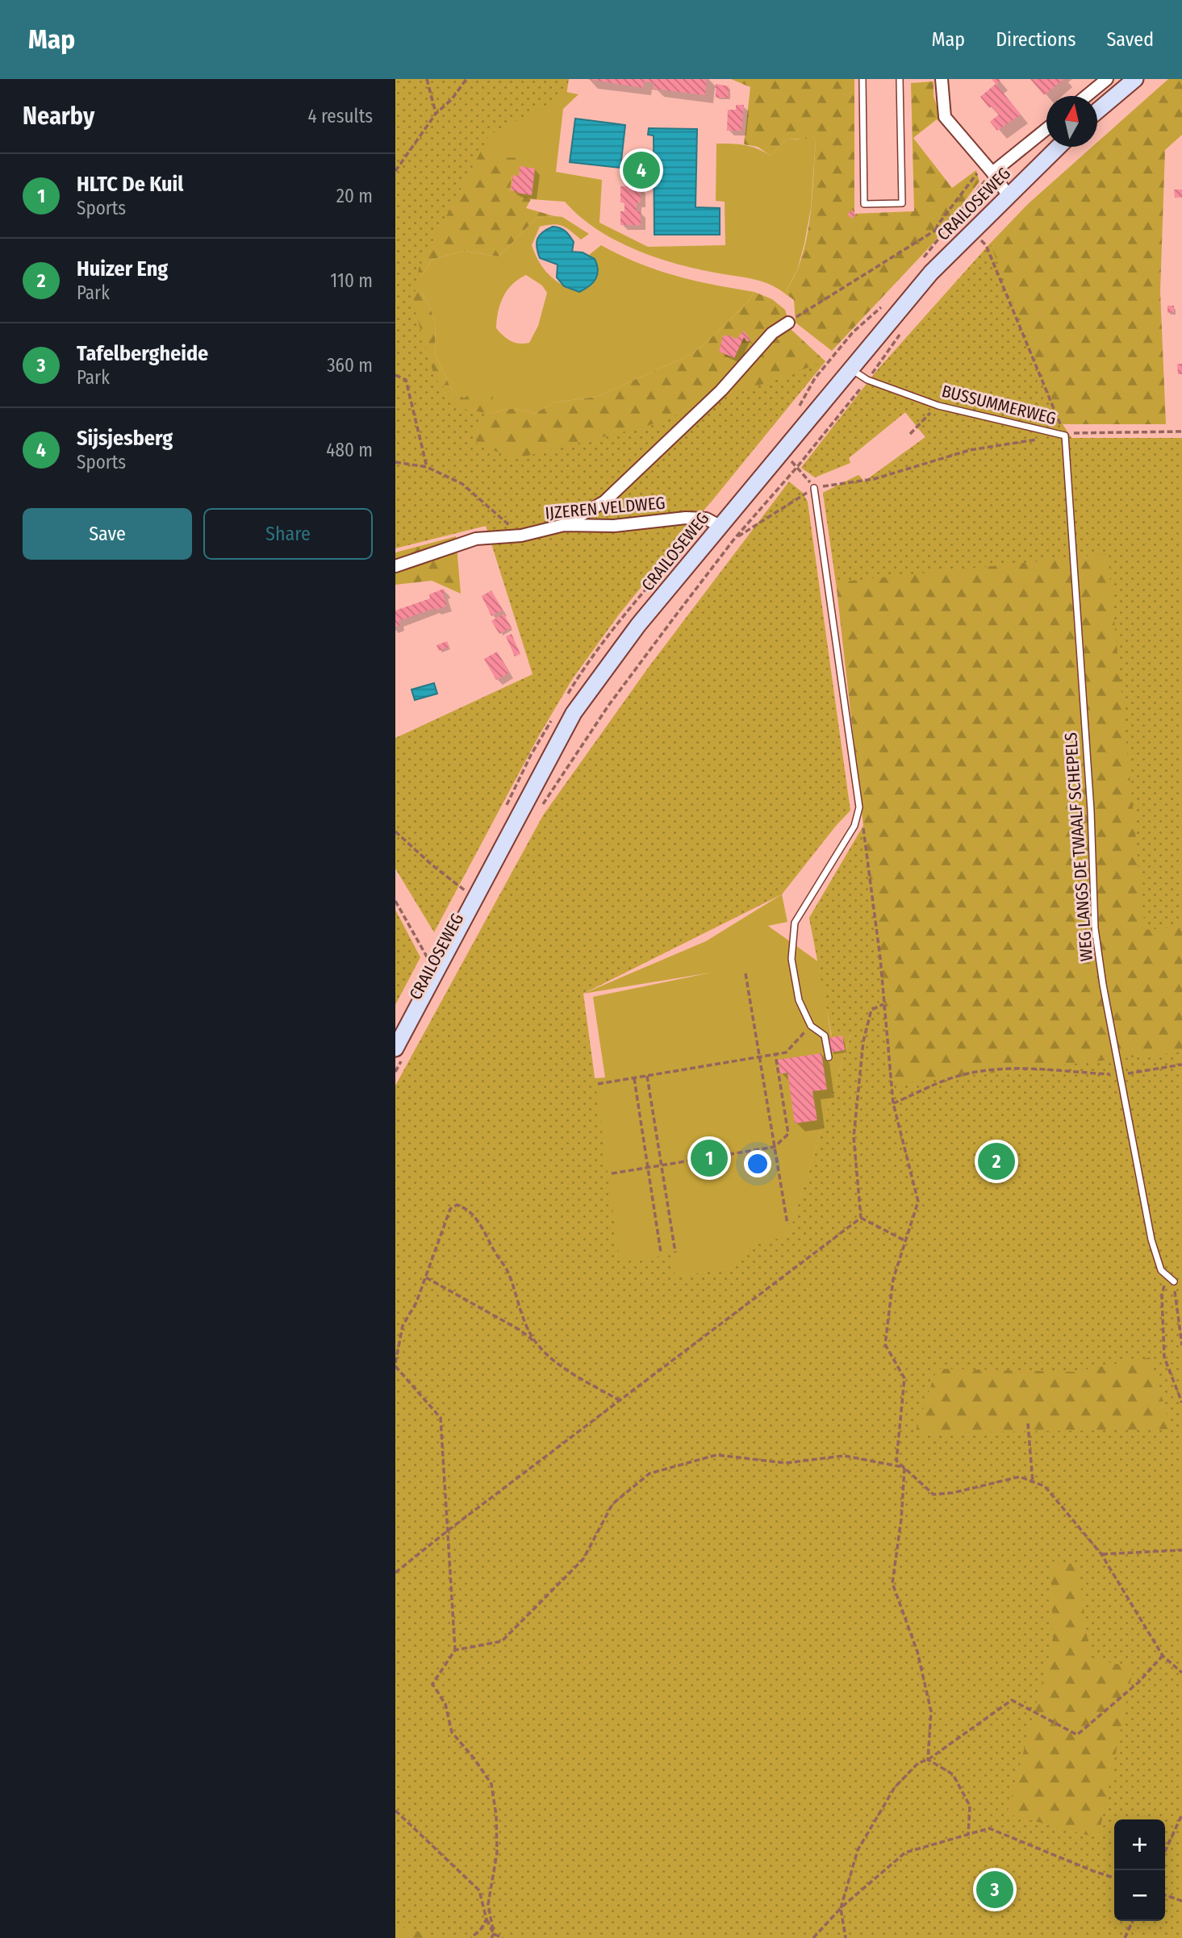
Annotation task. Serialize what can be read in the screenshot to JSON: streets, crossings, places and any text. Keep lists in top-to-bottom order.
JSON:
{
  "streets": {
    "main road": ["CRAILOSEWEG"],
    "street": ["IJZEREN VELDWEG"],
    "lane": ["BUSSUMMERWEG", "WEG LANGS DE TWAALF SCHEPELS"]
  },
  "crossings": [
    ["CRAILOSEWEG", "BUSSUMMERWEG"],
    ["CRAILOSEWEG", "IJZEREN VELDWEG"],
    ["BUSSUMMERWEG", "WEG LANGS DE TWAALF SCHEPELS"]
  ],
  "north": "top",
  "page": {
    "header": "Map",
    "nav": ["Map", "Directions", "Saved"],
    "heading": ["Nearby", "4 results"],
    "pins": [
      "4",
      "1",
      "2",
      "3"
    ],
    "list": [
      {
        "mark": "1",
        "name": "HLTC De Kuil",
        "note": "Sports",
        "value": "20 m"
      },
      {
        "mark": "2",
        "name": "Huizer Eng",
        "note": "Park",
        "value": "110 m"
      },
      {
        "mark": "3",
        "name": "Tafelbergheide",
        "note": "Park",
        "value": "360 m"
      },
      {
        "mark": "4",
        "name": "Sijsjesberg",
        "note": "Sports",
        "value": "480 m"
      }
    ],
    "buttons": ["Save", "Share"],
    "map_buttons": ["+", "−"]
  }
}
